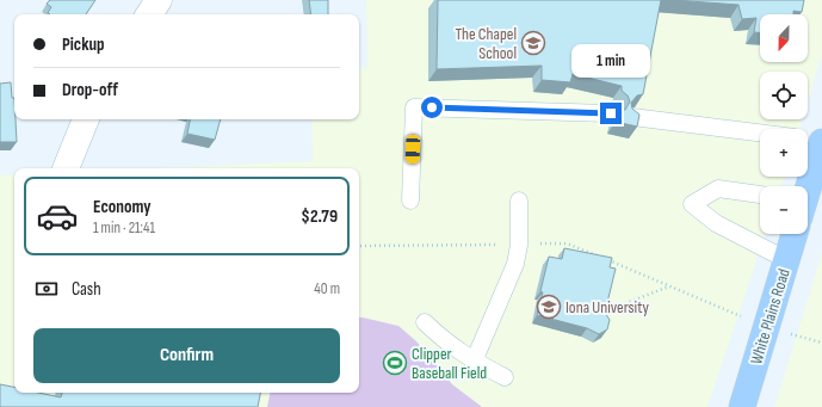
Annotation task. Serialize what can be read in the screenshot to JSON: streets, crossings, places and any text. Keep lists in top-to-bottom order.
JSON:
{
  "streets": {
    "main road": ["White Plains Road"]
  },
  "places": {
    "school or university": ["The Chapel School", "Iona University"],
    "sports": ["Clipper Baseball Field"]
  },
  "north": "bottom",
  "page": {
    "map_buttons": ["+", "−"],
    "banner": ["Pickup", "Drop-off"],
    "bubble": "1 min",
    "list": [
      {
        "name": "Economy",
        "note": "1 min · 21:41",
        "value": "$2.79"
      }
    ],
    "pay": ["Cash", "40 m"],
    "buttons": "Confirm"
  }
}
